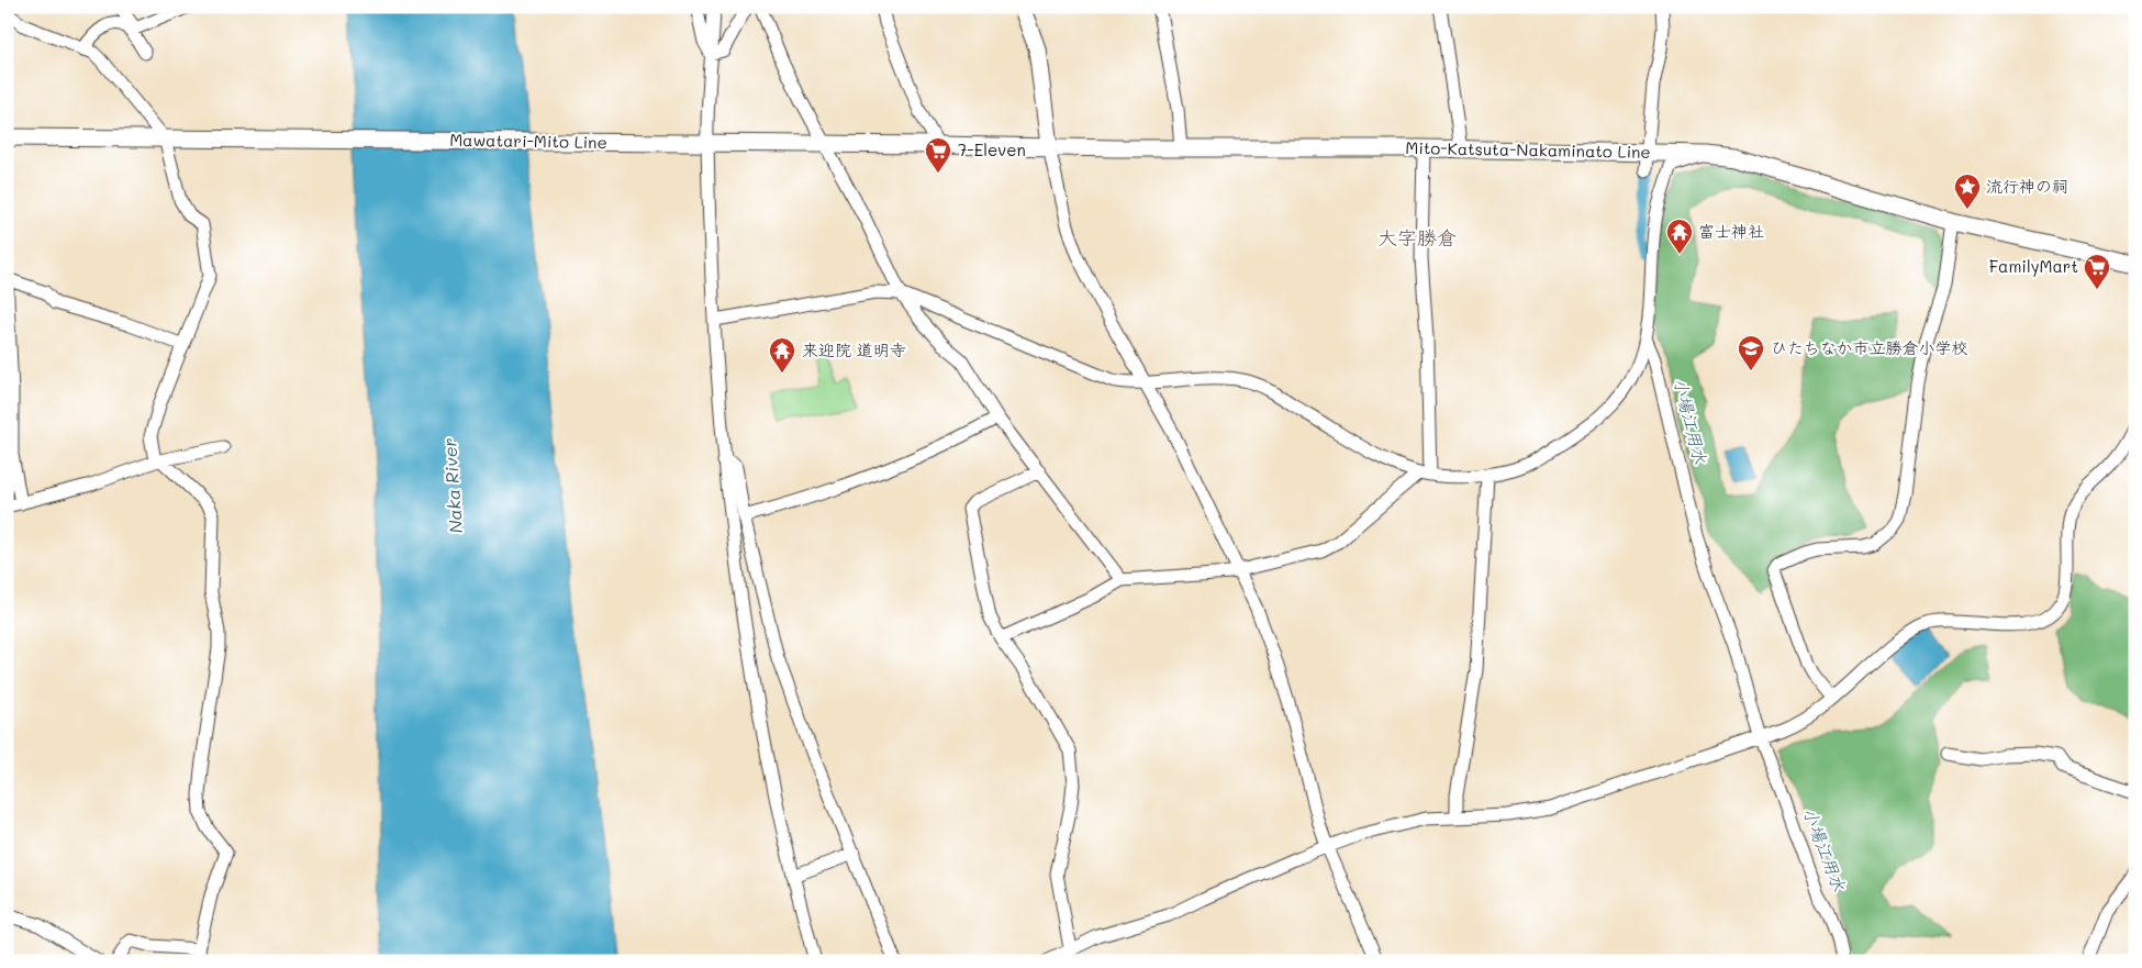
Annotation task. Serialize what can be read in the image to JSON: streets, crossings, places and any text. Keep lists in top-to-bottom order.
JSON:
{
  "streets": {
    "main road": ["Mawatari-Mito Line", "Mito-Katsuta-Nakaminato Line"]
  },
  "crossings": [
    ["Mawatari-Mito Line", "Mito-Katsuta-Nakaminato Line"]
  ],
  "districts": ["大字勝倉"],
  "water": ["小場江用水", "Naka River"],
  "places": {
    "supermarket": ["7-Eleven", "FamilyMart"],
    "place": ["流行神の祠"],
    "temple": ["富士神社", "来迎院 道明寺"],
    "school or university": ["ひたちなか市立勝倉小学校"]
  }
}
